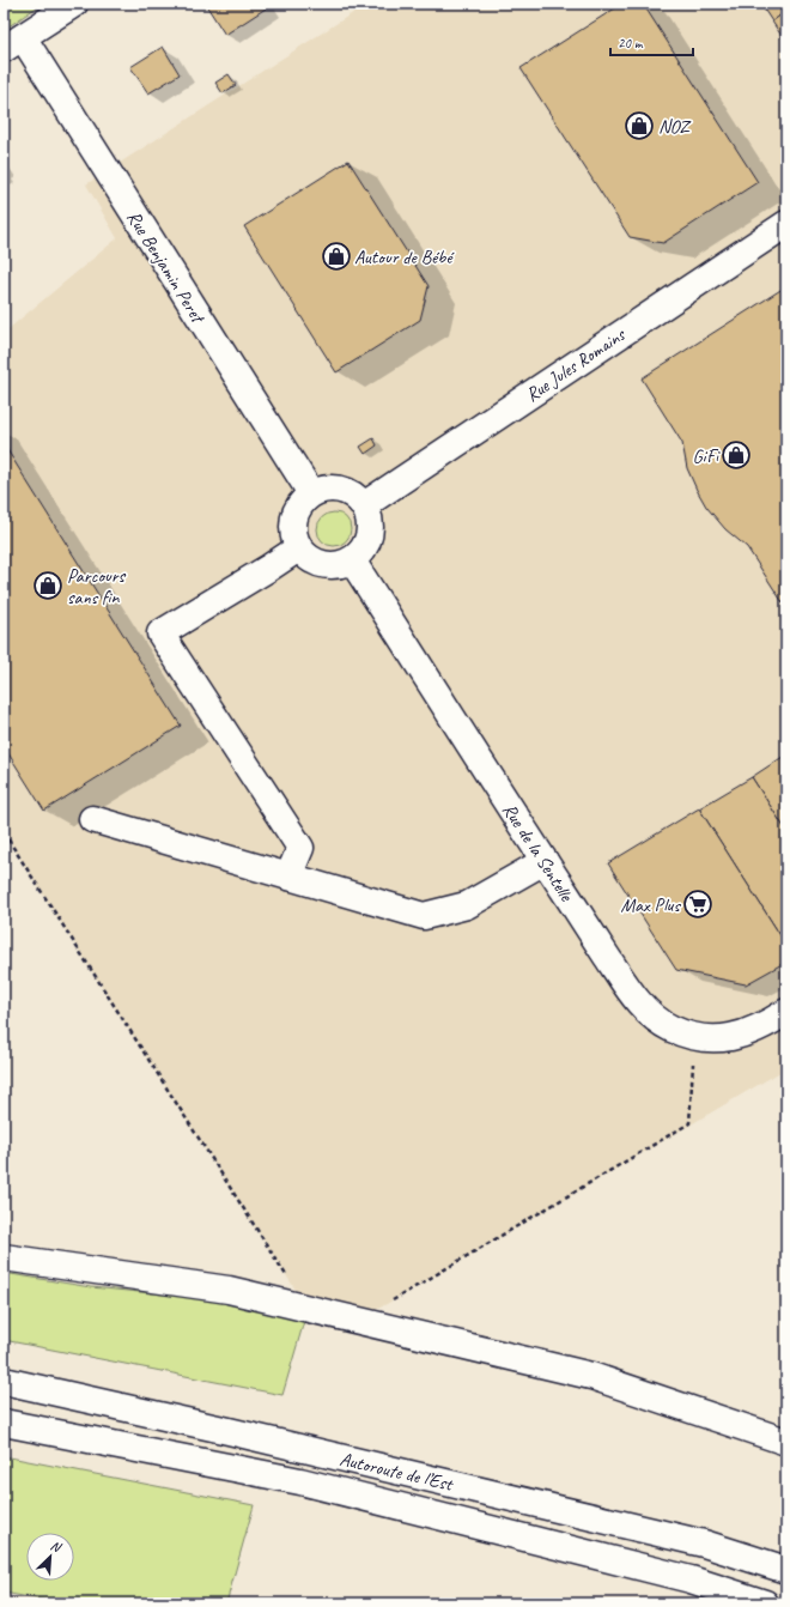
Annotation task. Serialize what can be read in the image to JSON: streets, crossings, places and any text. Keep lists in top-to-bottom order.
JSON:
{
  "streets": {
    "main road": [
      "Rue Benjamin Peret",
      "Rue Jules Romains",
      "Rue de la Sentelle",
      "Autoroute de l’Est"
    ]
  },
  "crossings": [
    ["Rue Benjamin Peret", "Rue Jules Romains"],
    ["Rue Benjamin Peret", "Rue de la Sentelle"],
    ["Rue Jules Romains", "Rue de la Sentelle"]
  ],
  "places": {
    "shop": [
      "NOZ",
      "Autour de Bébé",
      "GiFi",
      "Parcours sans fin"
    ],
    "supermarket": ["Max Plus"]
  },
  "scale_bar": "20 m",
  "north": "top right"
}
